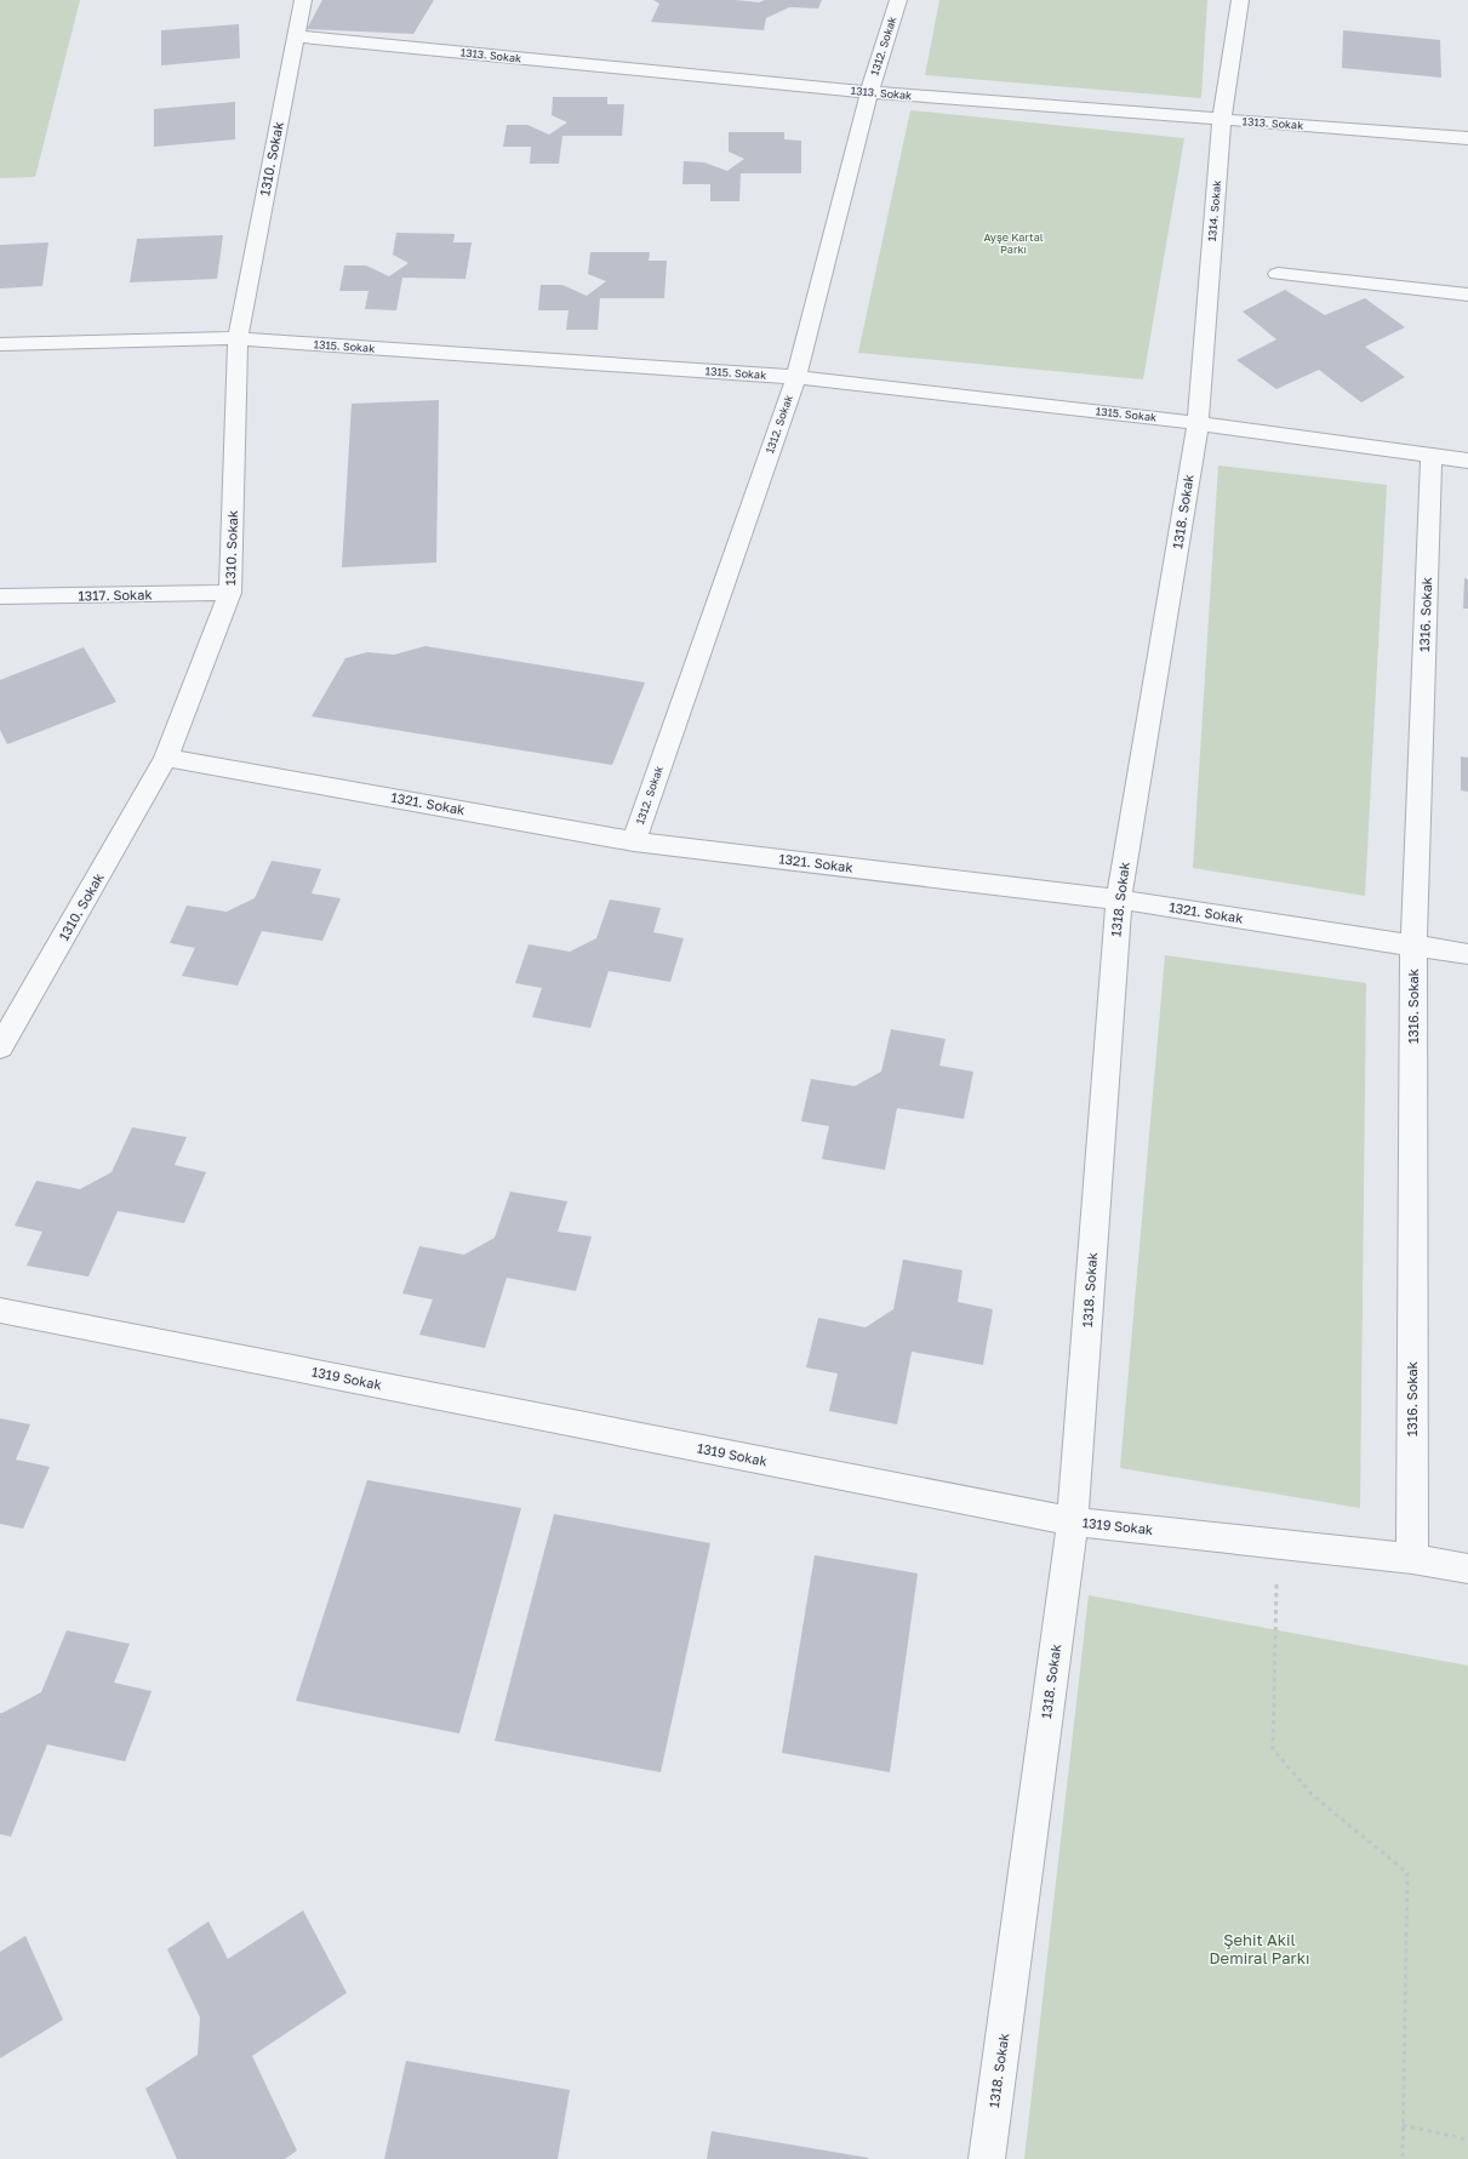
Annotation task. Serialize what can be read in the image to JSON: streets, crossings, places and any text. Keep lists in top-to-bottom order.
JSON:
{
  "streets": {
    "street": [
      "1312. Sokak",
      "1313. Sokak",
      "1310. Sokak",
      "1314. Sokak",
      "1315. Sokak",
      "1318. Sokak",
      "1317. Sokak",
      "1316. Sokak",
      "1321. Sokak",
      "1319 Sokak"
    ]
  },
  "crossings": [
    ["1312. Sokak", "1313. Sokak"],
    ["1312. Sokak", "1315. Sokak"],
    ["1312. Sokak", "1321. Sokak"],
    ["1313. Sokak", "1310. Sokak"],
    ["1313. Sokak", "1314. Sokak"],
    ["1310. Sokak", "1315. Sokak"],
    ["1310. Sokak", "1317. Sokak"],
    ["1310. Sokak", "1321. Sokak"],
    ["1314. Sokak", "1315. Sokak"],
    ["1314. Sokak", "1318. Sokak"],
    ["1315. Sokak", "1318. Sokak"],
    ["1315. Sokak", "1316. Sokak"],
    ["1318. Sokak", "1321. Sokak"],
    ["1318. Sokak", "1319 Sokak"],
    ["1316. Sokak", "1321. Sokak"],
    ["1316. Sokak", "1319 Sokak"]
  ],
  "parks": ["Ayşe Kartal Parkı", "Şehit Akil Demiral Parkı"]
}
